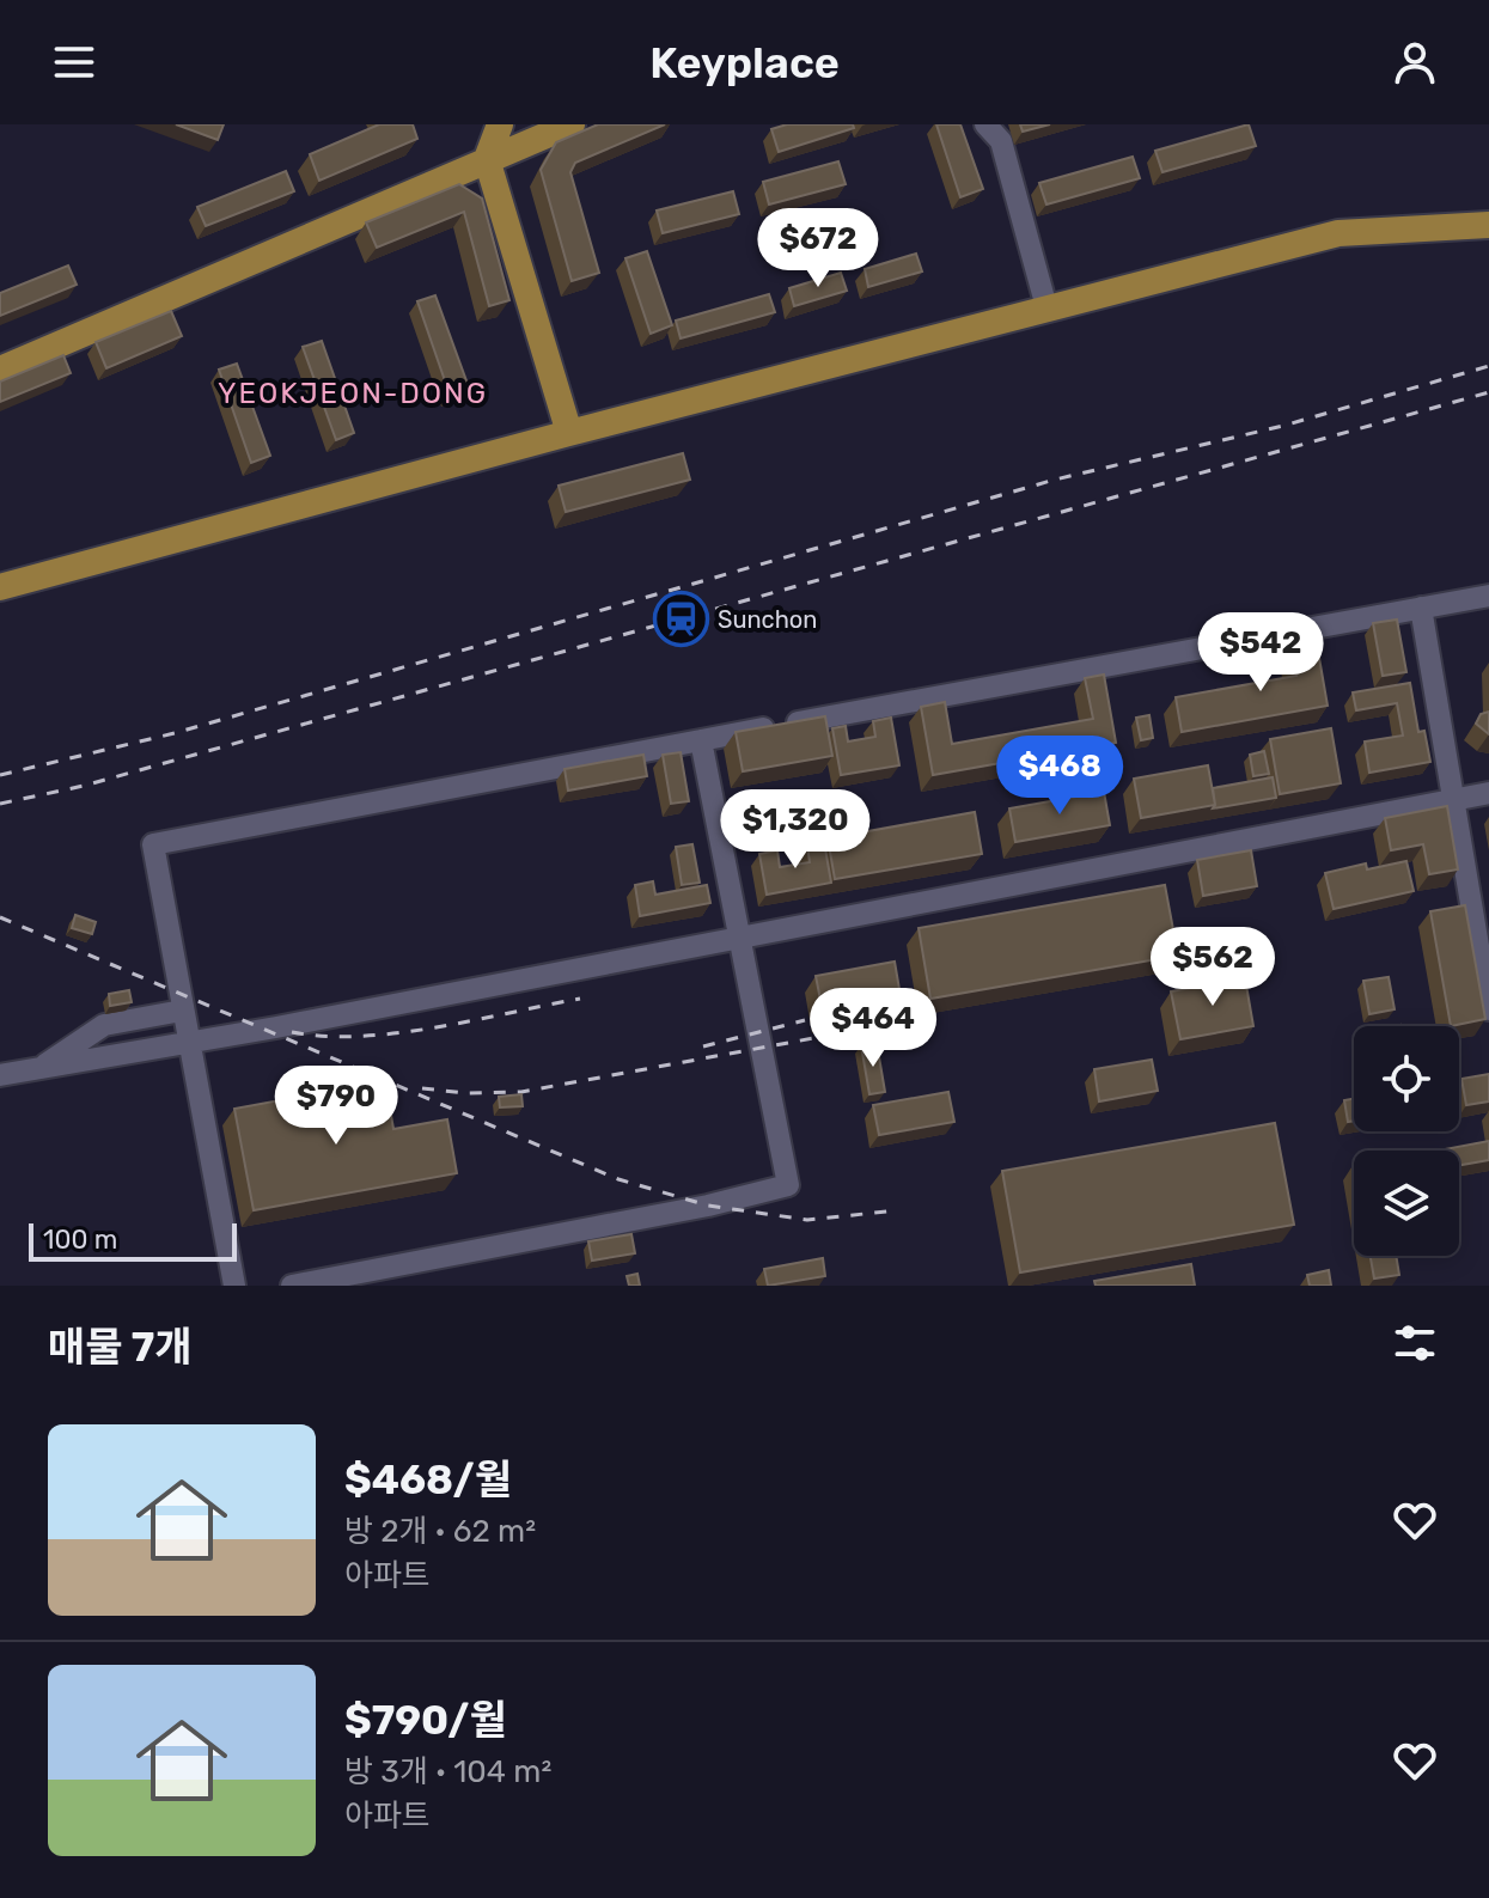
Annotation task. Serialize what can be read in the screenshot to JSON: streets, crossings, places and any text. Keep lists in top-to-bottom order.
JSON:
{
  "districts": ["YEOKJEON-DONG"],
  "places": {
    "station": ["Sunchon"]
  },
  "scale_bar": "100 m",
  "page": {
    "header": "Keyplace",
    "price": [
      "$672",
      "$542",
      "$468",
      "$1,320",
      "$562",
      "$464",
      "$790"
    ],
    "scale": "100 m",
    "heading": "매물 7개",
    "list": [
      {
        "name": "$468/월",
        "note": "방 2개 · 62 m² · 아파트"
      },
      {
        "name": "$790/월",
        "note": "방 3개 · 104 m² · 아파트"
      }
    ]
  }
}
